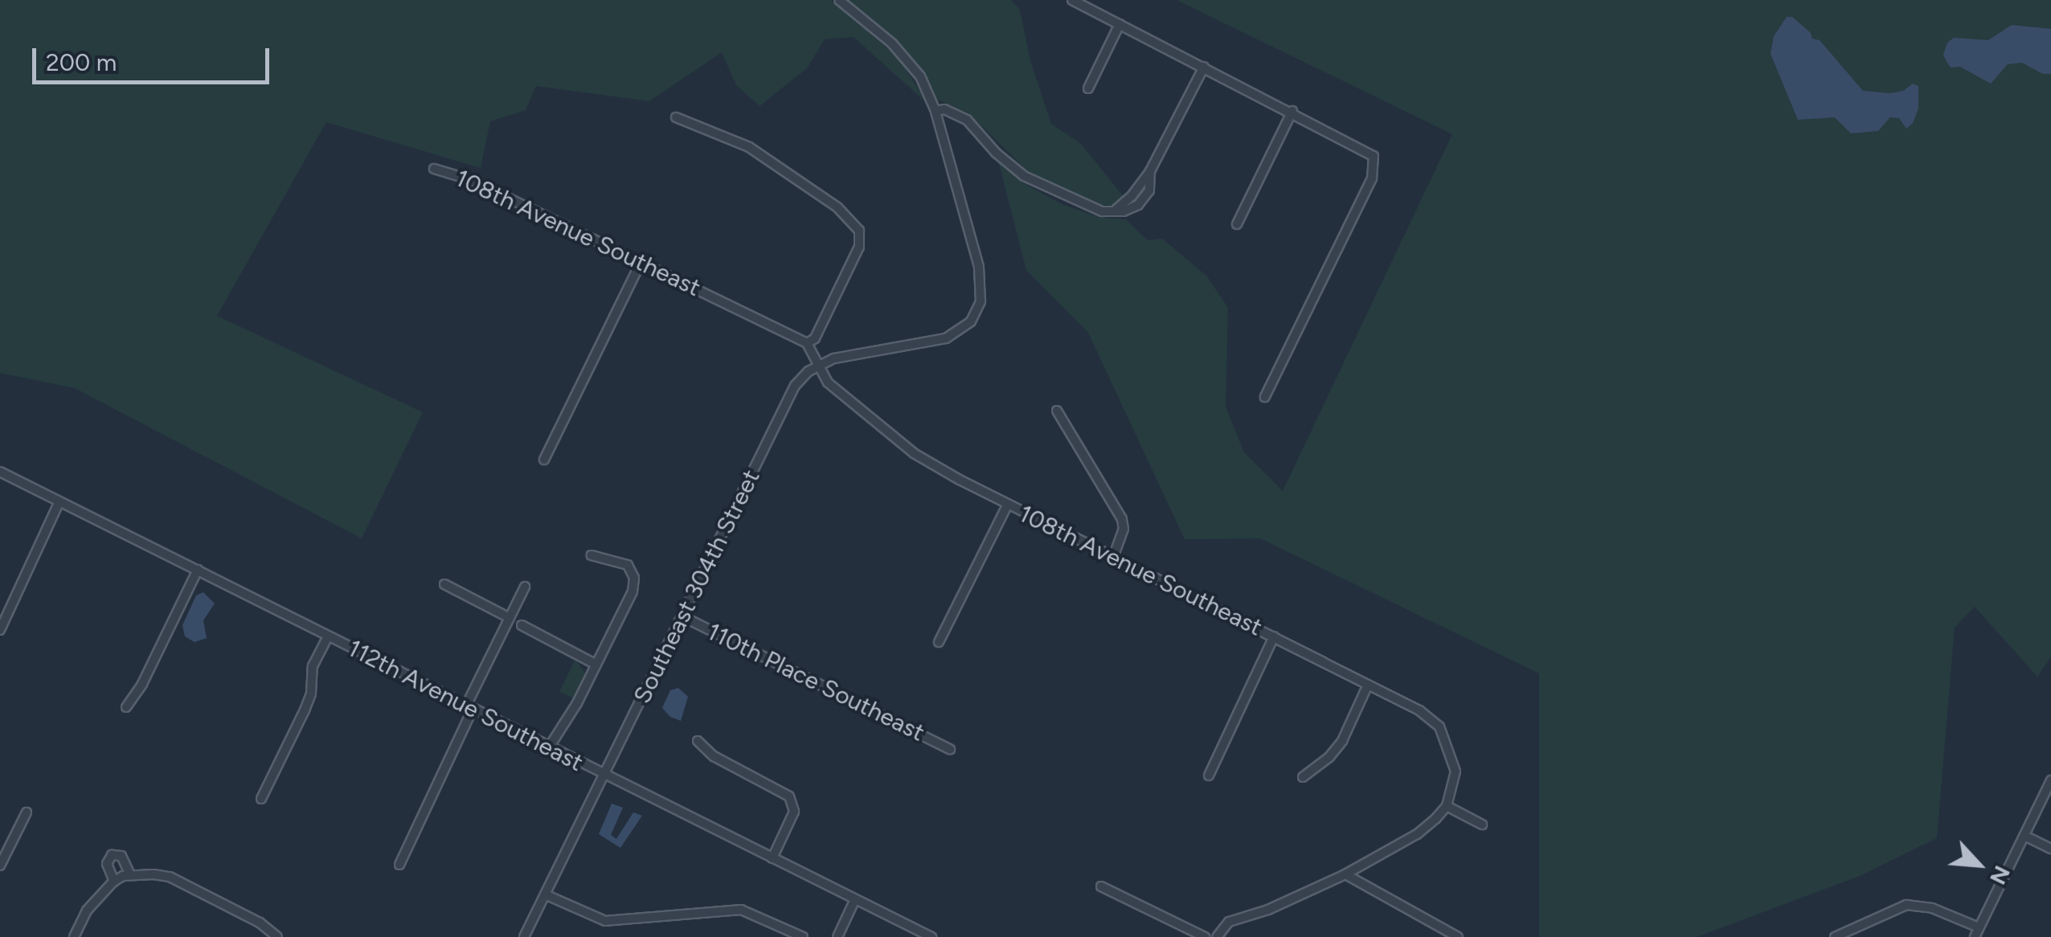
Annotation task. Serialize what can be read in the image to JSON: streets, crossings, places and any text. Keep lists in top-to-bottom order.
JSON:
{
  "streets": {
    "street": [
      "108th Avenue Southeast",
      "Southeast 304th Street",
      "110th Place Southeast",
      "112th Avenue Southeast"
    ]
  },
  "crossings": [
    ["108th Avenue Southeast", "Southeast 304th Street"],
    ["Southeast 304th Street", "110th Place Southeast"],
    ["Southeast 304th Street", "112th Avenue Southeast"]
  ],
  "scale_bar": "200 m",
  "north": "bottom right"
}
